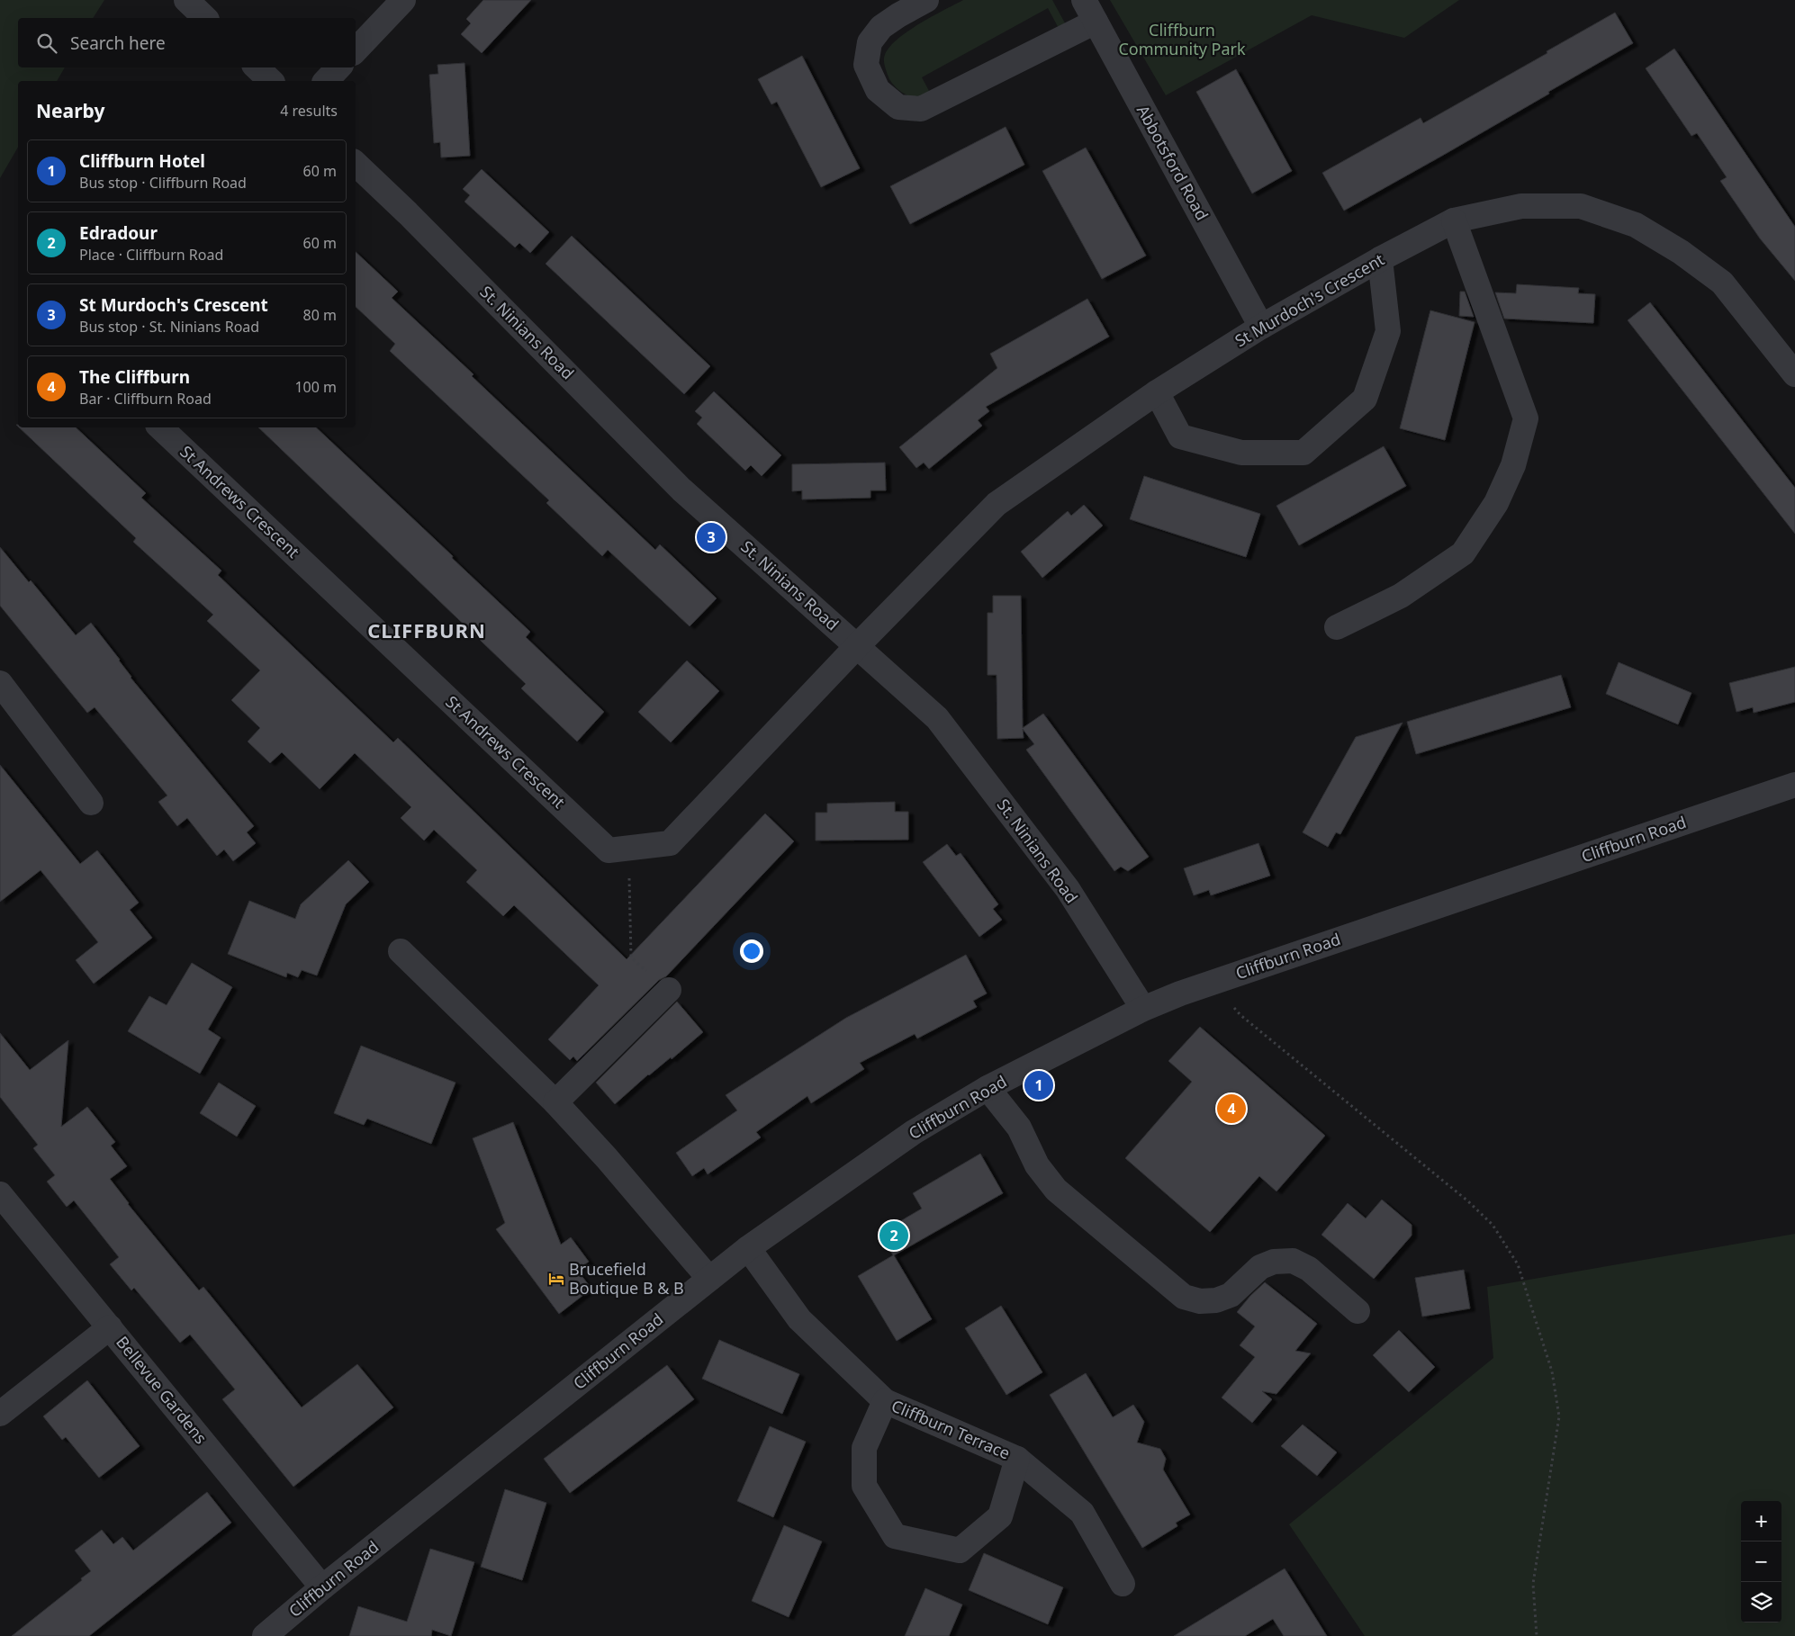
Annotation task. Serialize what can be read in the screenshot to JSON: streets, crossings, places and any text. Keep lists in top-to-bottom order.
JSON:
{
  "streets": {
    "street": [
      "Abbotsford Road",
      "St Murdoch's Crescent",
      "St. Ninians Road",
      "St Andrews Crescent",
      "Cliffburn Road",
      "Bellevue Gardens",
      "Cliffburn Terrace"
    ]
  },
  "crossings": [
    ["Abbotsford Road", "St Murdoch's Crescent"],
    ["St Murdoch's Crescent", "St. Ninians Road"],
    ["St Murdoch's Crescent", "St Andrews Crescent"],
    ["St. Ninians Road", "St Andrews Crescent"],
    ["St. Ninians Road", "Cliffburn Road"],
    ["Cliffburn Road", "Bellevue Gardens"],
    ["Cliffburn Road", "Cliffburn Terrace"]
  ],
  "districts": ["CLIFFBURN"],
  "parks": ["Cliffburn Community Park"],
  "places": {
    "hotel": ["Brucefield Boutique B & B"]
  },
  "page": {
    "search": "Search here",
    "heading": ["Nearby", "4 results"],
    "list": [
      {
        "mark": "1",
        "name": "Cliffburn Hotel",
        "note": "Bus stop · Cliffburn Road",
        "value": "60 m"
      },
      {
        "mark": "2",
        "name": "Edradour",
        "note": "Place · Cliffburn Road",
        "value": "60 m"
      },
      {
        "mark": "3",
        "name": "St Murdoch's Crescent",
        "note": "Bus stop · St. Ninians Road",
        "value": "80 m"
      },
      {
        "mark": "4",
        "name": "The Cliffburn",
        "note": "Bar · Cliffburn Road",
        "value": "100 m"
      }
    ],
    "pins": [
      "3",
      "1",
      "4",
      "2"
    ],
    "map_buttons": ["+", "−"]
  }
}
